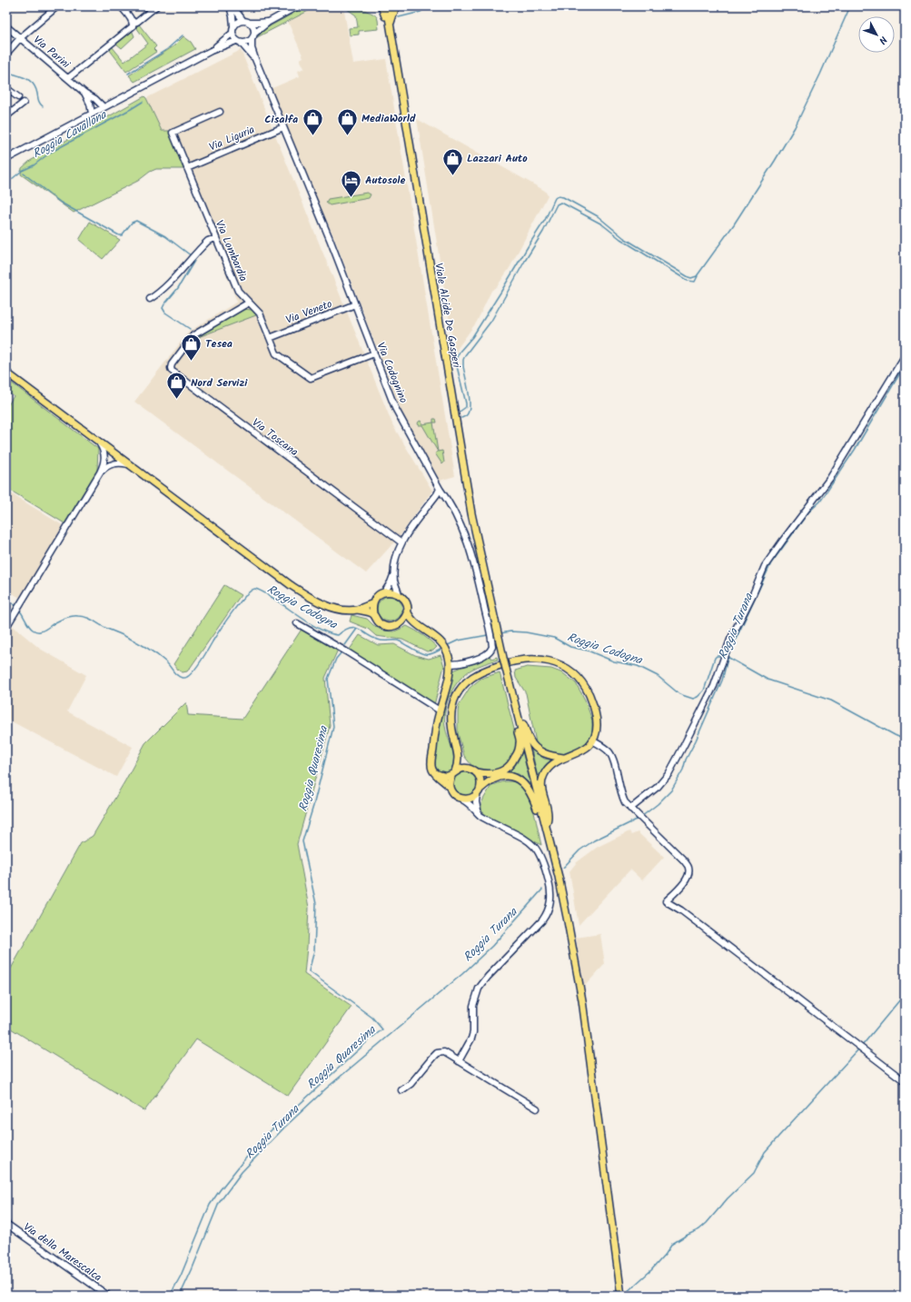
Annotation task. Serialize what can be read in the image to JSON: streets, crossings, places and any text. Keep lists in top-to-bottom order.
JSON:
{
  "streets": {
    "main road": ["Viale Alcide De Gasperi"],
    "street": [
      "Via Parini",
      "Via Liguria",
      "Via Lombardia",
      "Via Veneto",
      "Via Codognino",
      "Via Toscana",
      "Via della Marescalca"
    ]
  },
  "crossings": [
    ["Via Liguria", "Via Lombardia"],
    ["Via Liguria", "Via Codognino"],
    ["Via Lombardia", "Via Veneto"],
    ["Via Lombardia", "Via Codognino"],
    ["Via Lombardia", "Via Toscana"],
    ["Via Veneto", "Via Codognino"]
  ],
  "water": [
    "Roggia Cavallona",
    "Roggia Codogna",
    "Roggia Turana",
    "Roggia Quaresima"
  ],
  "places": {
    "shop": [
      "MediaWorld",
      "Cisalfa",
      "Lazzari Auto",
      "Tesea",
      "Nord Servizi"
    ],
    "hotel": ["Autosole"]
  },
  "north": "bottom right"
}
